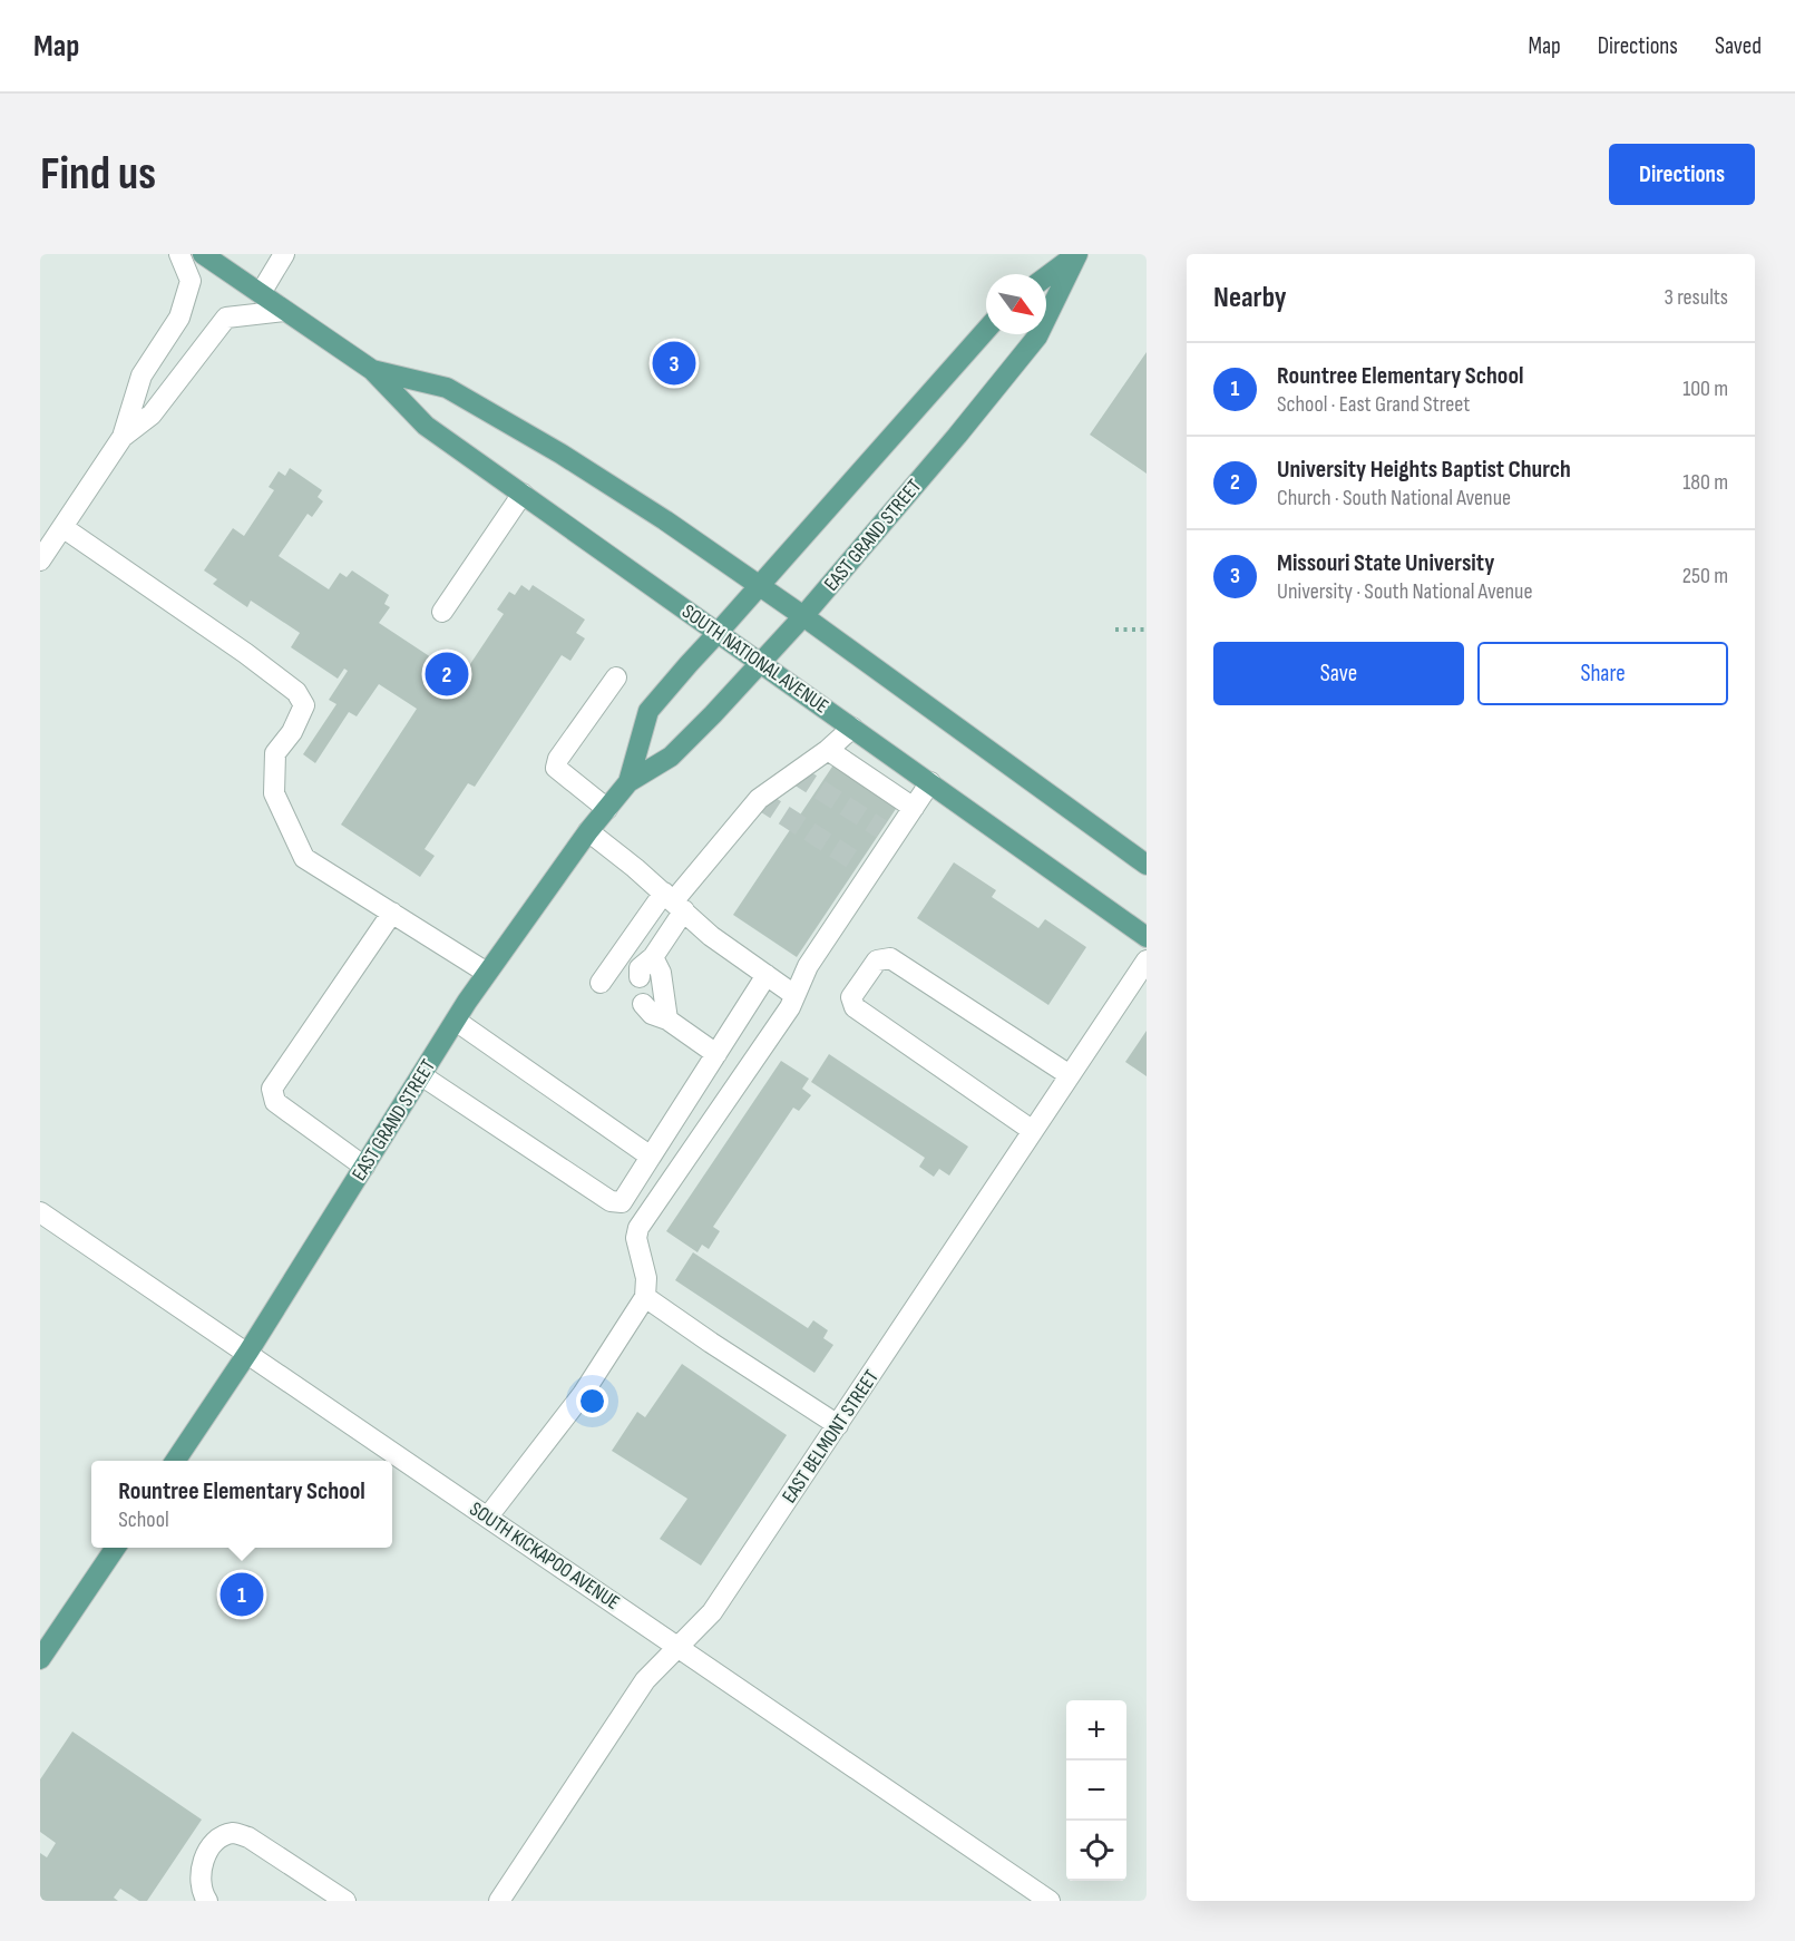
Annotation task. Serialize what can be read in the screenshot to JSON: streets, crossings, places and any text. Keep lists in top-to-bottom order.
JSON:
{
  "streets": {
    "main road": ["EAST GRAND STREET", "SOUTH NATIONAL AVENUE"],
    "street": ["EAST BELMONT STREET", "SOUTH KICKAPOO AVENUE"]
  },
  "crossings": [
    ["EAST GRAND STREET", "SOUTH NATIONAL AVENUE"],
    ["EAST GRAND STREET", "SOUTH KICKAPOO AVENUE"],
    ["EAST BELMONT STREET", "SOUTH KICKAPOO AVENUE"]
  ],
  "north": "bottom right",
  "page": {
    "header": "Map",
    "nav": ["Map", "Directions", "Saved"],
    "buttons": [
      "Directions",
      ["Save", "Share"]
    ],
    "title": "Find us",
    "heading": ["Nearby", "3 results"],
    "pins": ["3", "2", "1"],
    "list": [
      {
        "mark": "1",
        "name": "Rountree Elementary School",
        "note": "School · East Grand Street",
        "value": "100 m"
      },
      {
        "mark": "2",
        "name": "University Heights Baptist Church",
        "note": "Church · South National Avenue",
        "value": "180 m"
      },
      {
        "mark": "3",
        "name": "Missouri State University",
        "note": "University · South National Avenue",
        "value": "250 m"
      }
    ],
    "popup": ["Rountree Elementary School", "School"],
    "map_buttons": ["+", "−"]
  }
}
